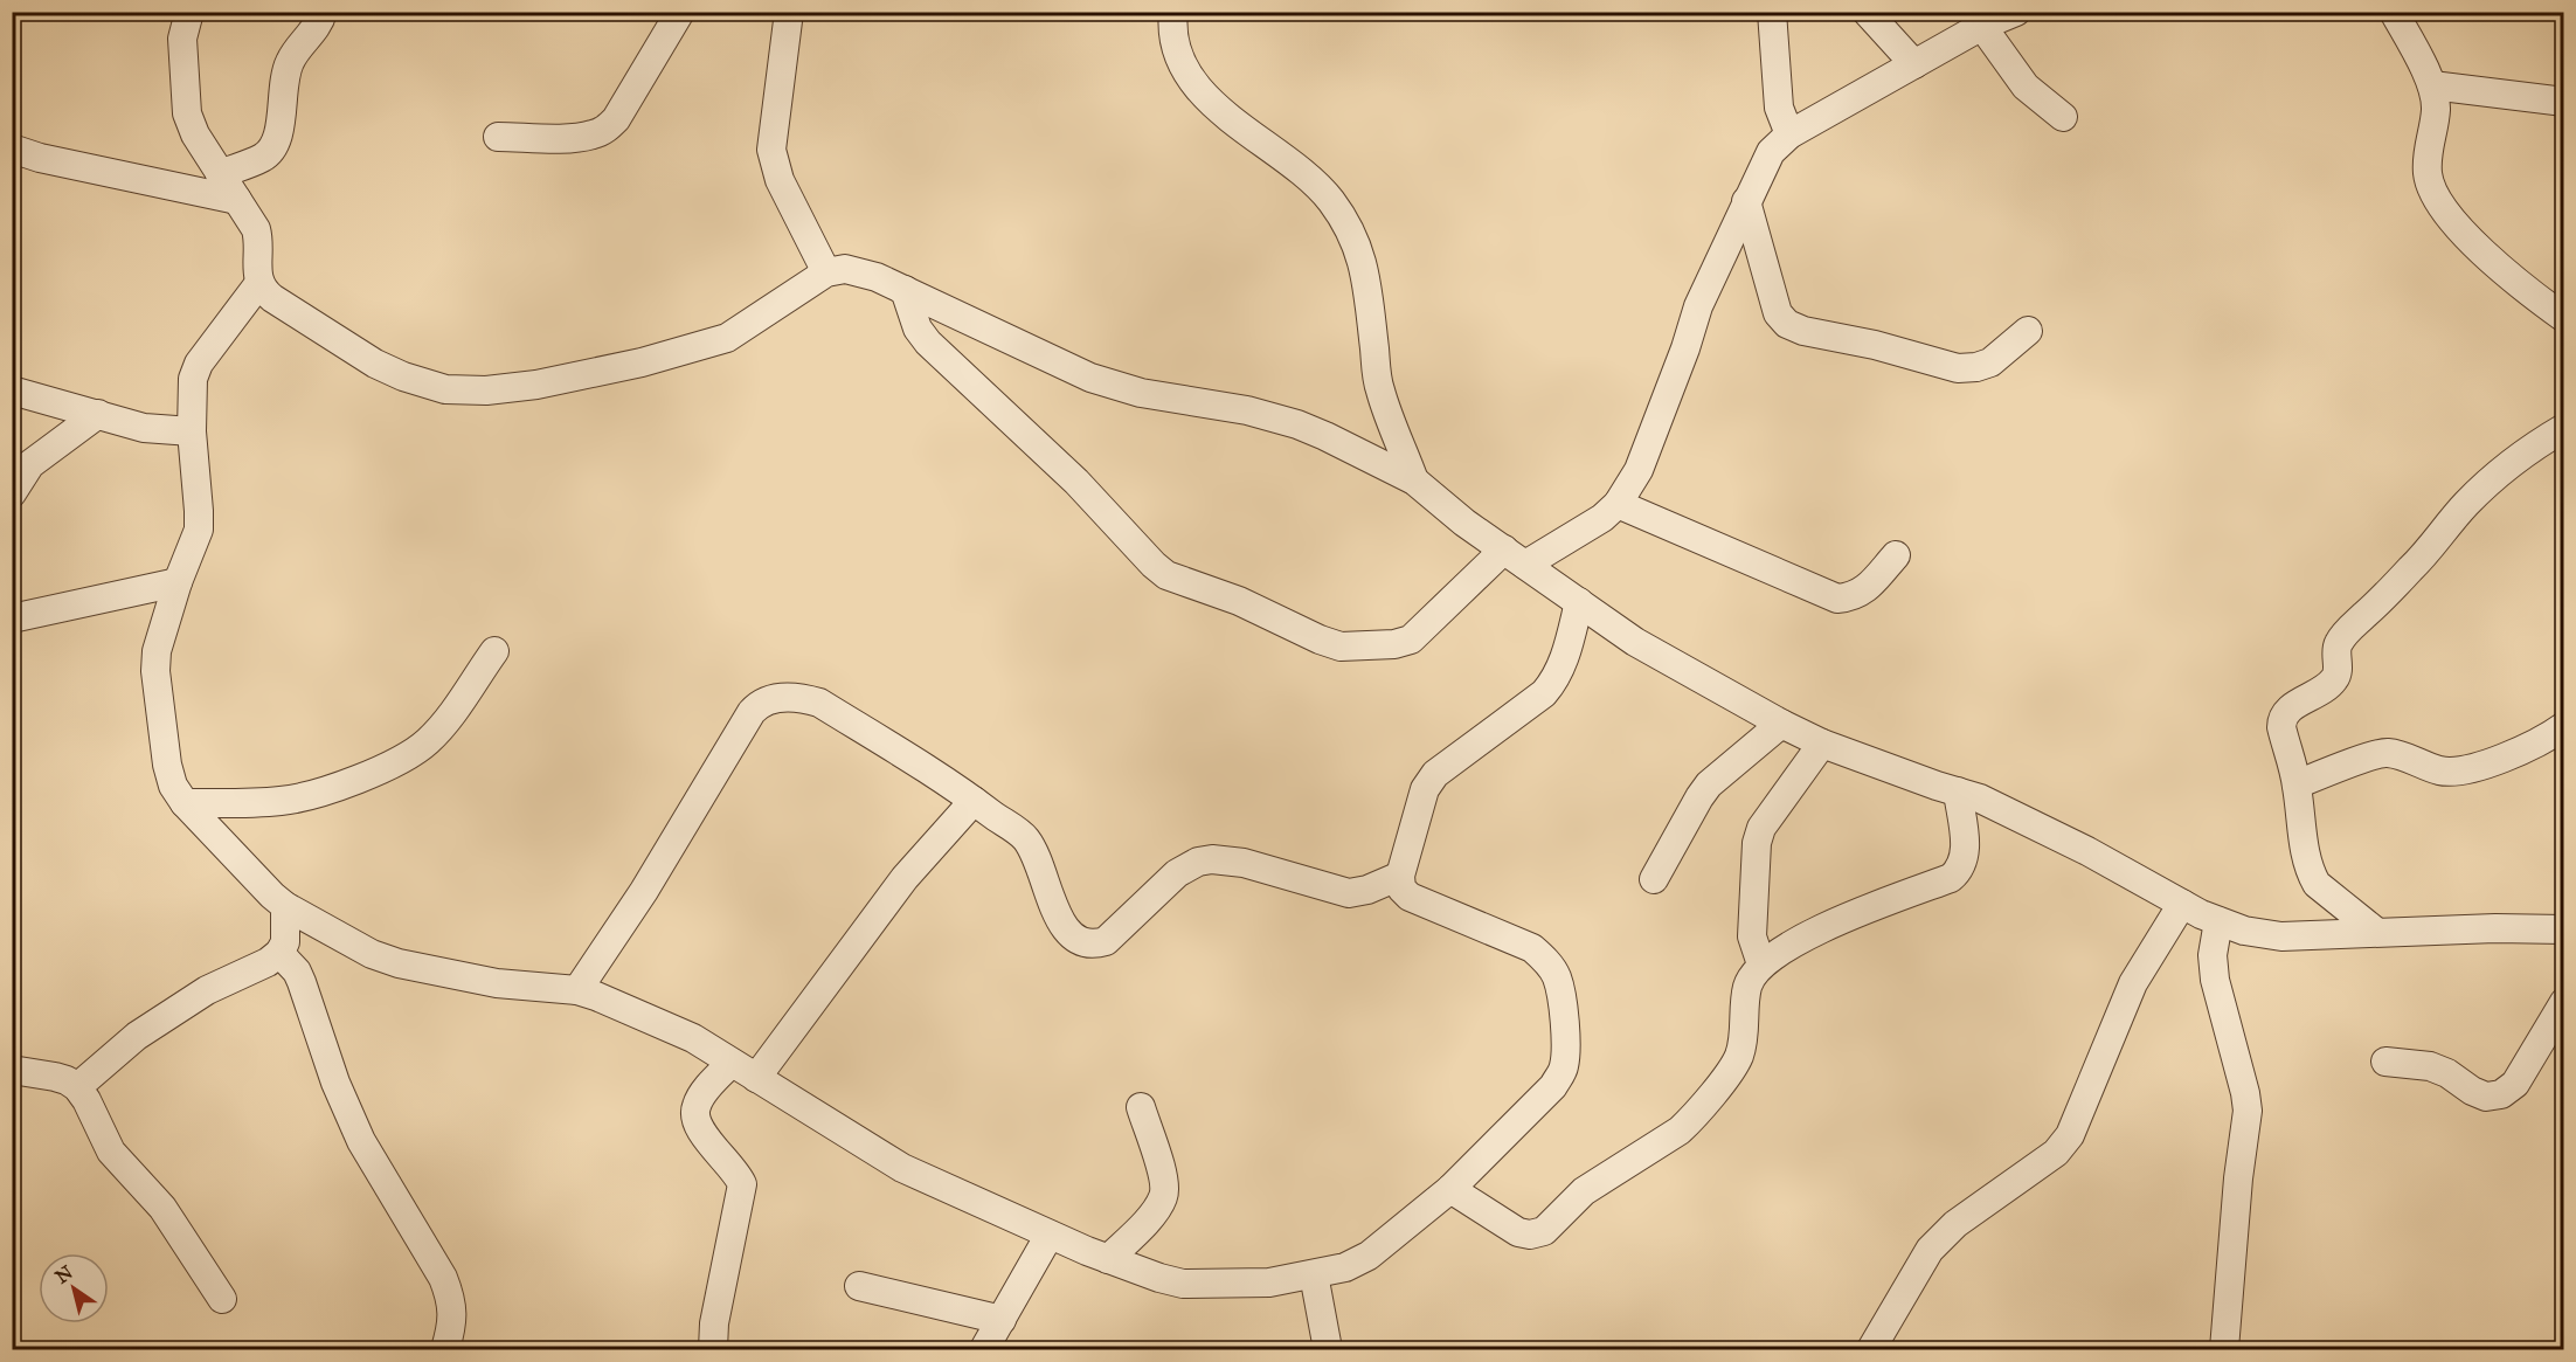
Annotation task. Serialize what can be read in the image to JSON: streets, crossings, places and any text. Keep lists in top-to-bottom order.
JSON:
{
  "north": "top left"
}
